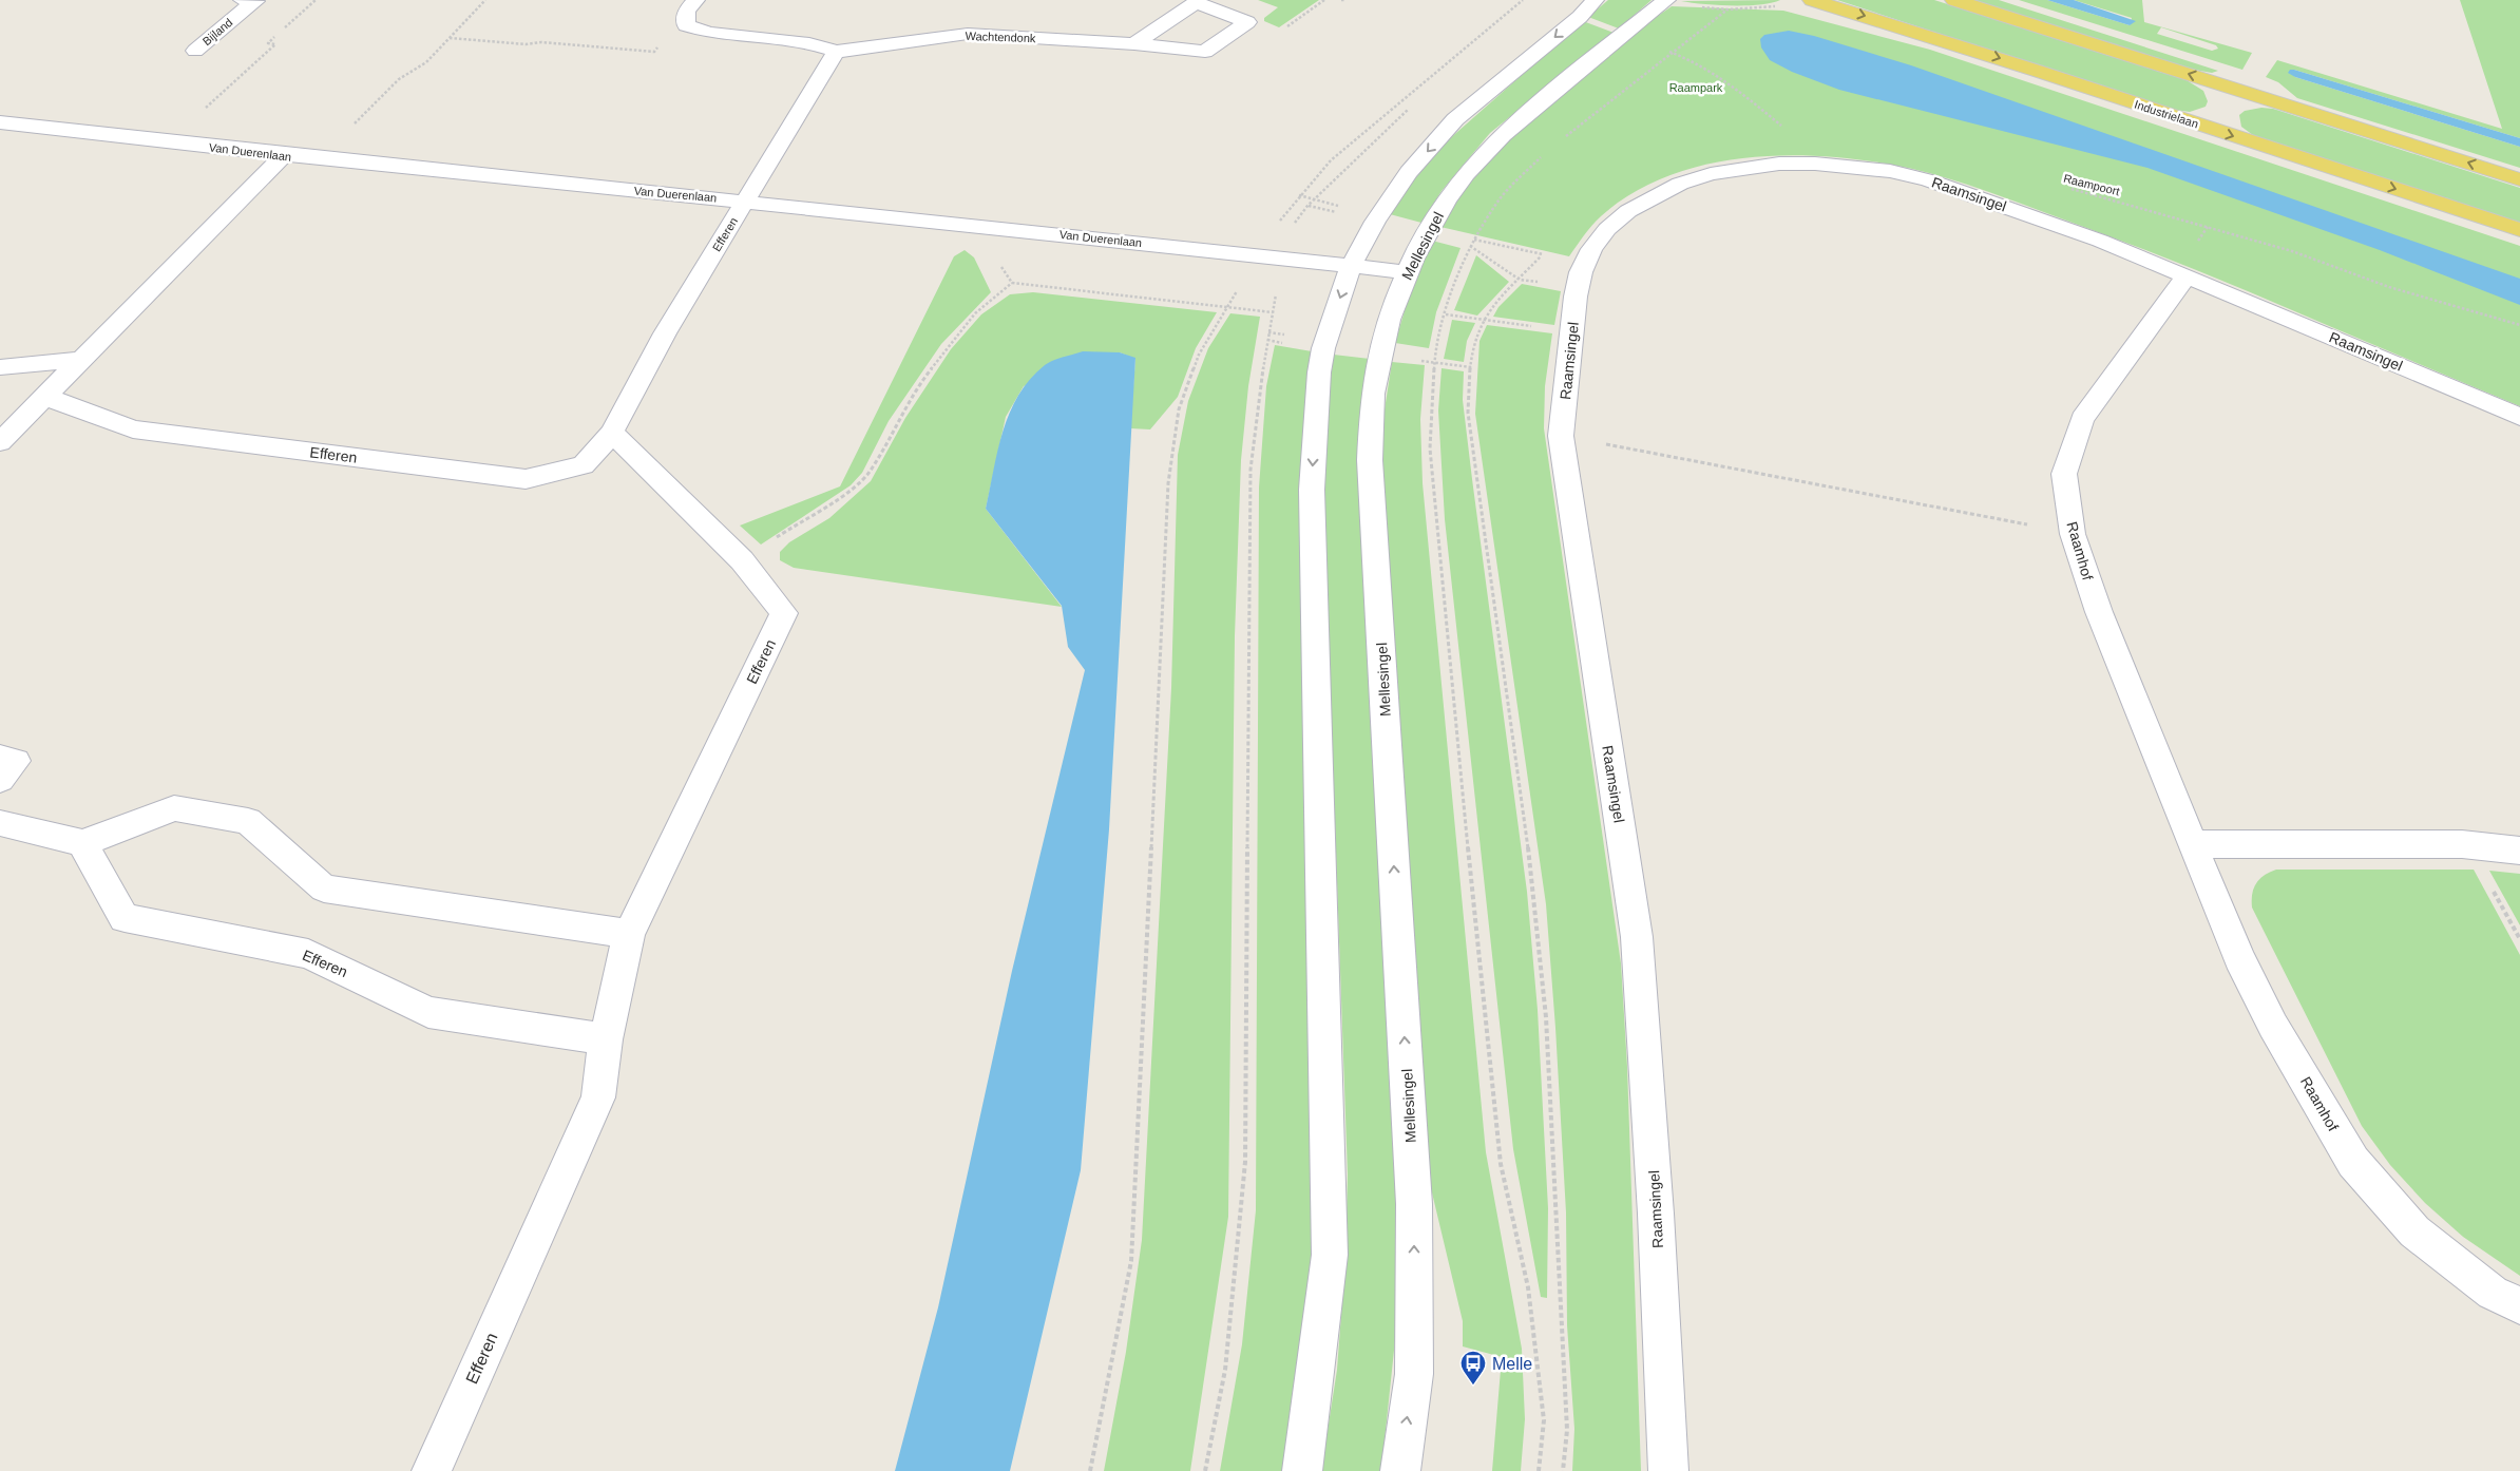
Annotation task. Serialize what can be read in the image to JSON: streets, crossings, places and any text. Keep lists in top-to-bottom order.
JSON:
{
  "streets": {
    "main road": ["Industrielaan"],
    "street": [
      "Bijland",
      "Wachtendonk",
      "Van Duerenlaan",
      "Raamsingel",
      "Efferen",
      "Mellesingel",
      "Raamhof"
    ],
    "path": ["Raampoort"]
  },
  "crossings": [
    ["Van Duerenlaan", "Efferen"],
    ["Van Duerenlaan", "Mellesingel"],
    ["Raamsingel", "Raamhof"]
  ],
  "parks": ["Raampark"],
  "places": {
    "bus stop": ["Melle"]
  }
}
